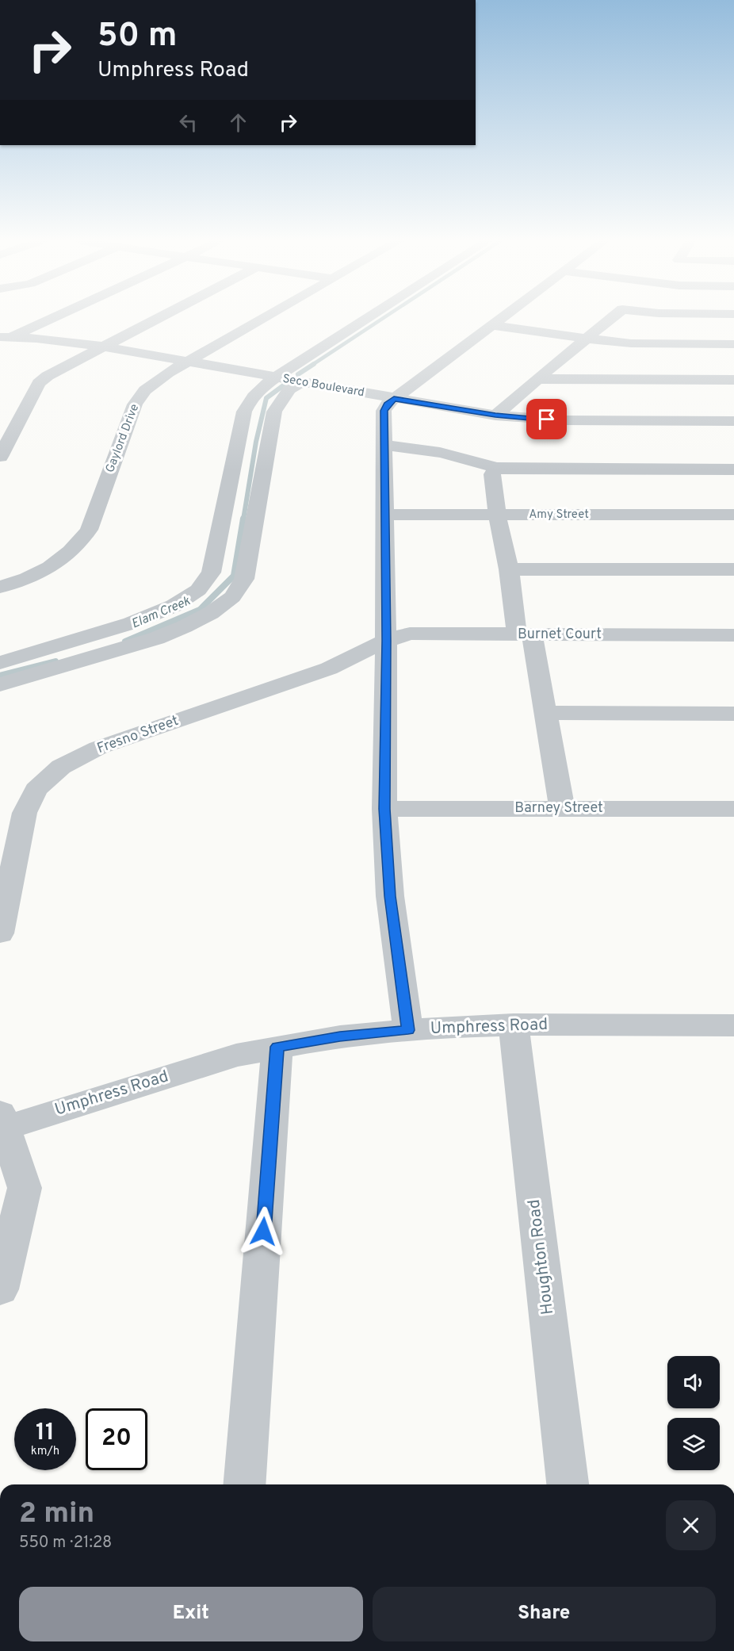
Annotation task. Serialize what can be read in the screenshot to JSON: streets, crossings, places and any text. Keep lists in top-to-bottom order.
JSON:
{
  "streets": {
    "street": [
      "Seco Boulevard",
      "Gaylord Drive",
      "Amy Street",
      "Burnet Court",
      "Fresno Street",
      "Barney Street",
      "Umphress Road",
      "Houghton Road"
    ]
  },
  "crossings": [
    ["Seco Boulevard", "Gaylord Drive"],
    ["Burnet Court", "Fresno Street"],
    ["Umphress Road", "Houghton Road"]
  ],
  "water": ["Elam Creek"],
  "page": {
    "turn": ["50 m", "Umphress Road"],
    "speed": "11 km/h",
    "limit": "20",
    "heading": ["2 min", "550 m · 21:28"],
    "buttons": ["Exit", "Share"]
  }
}
